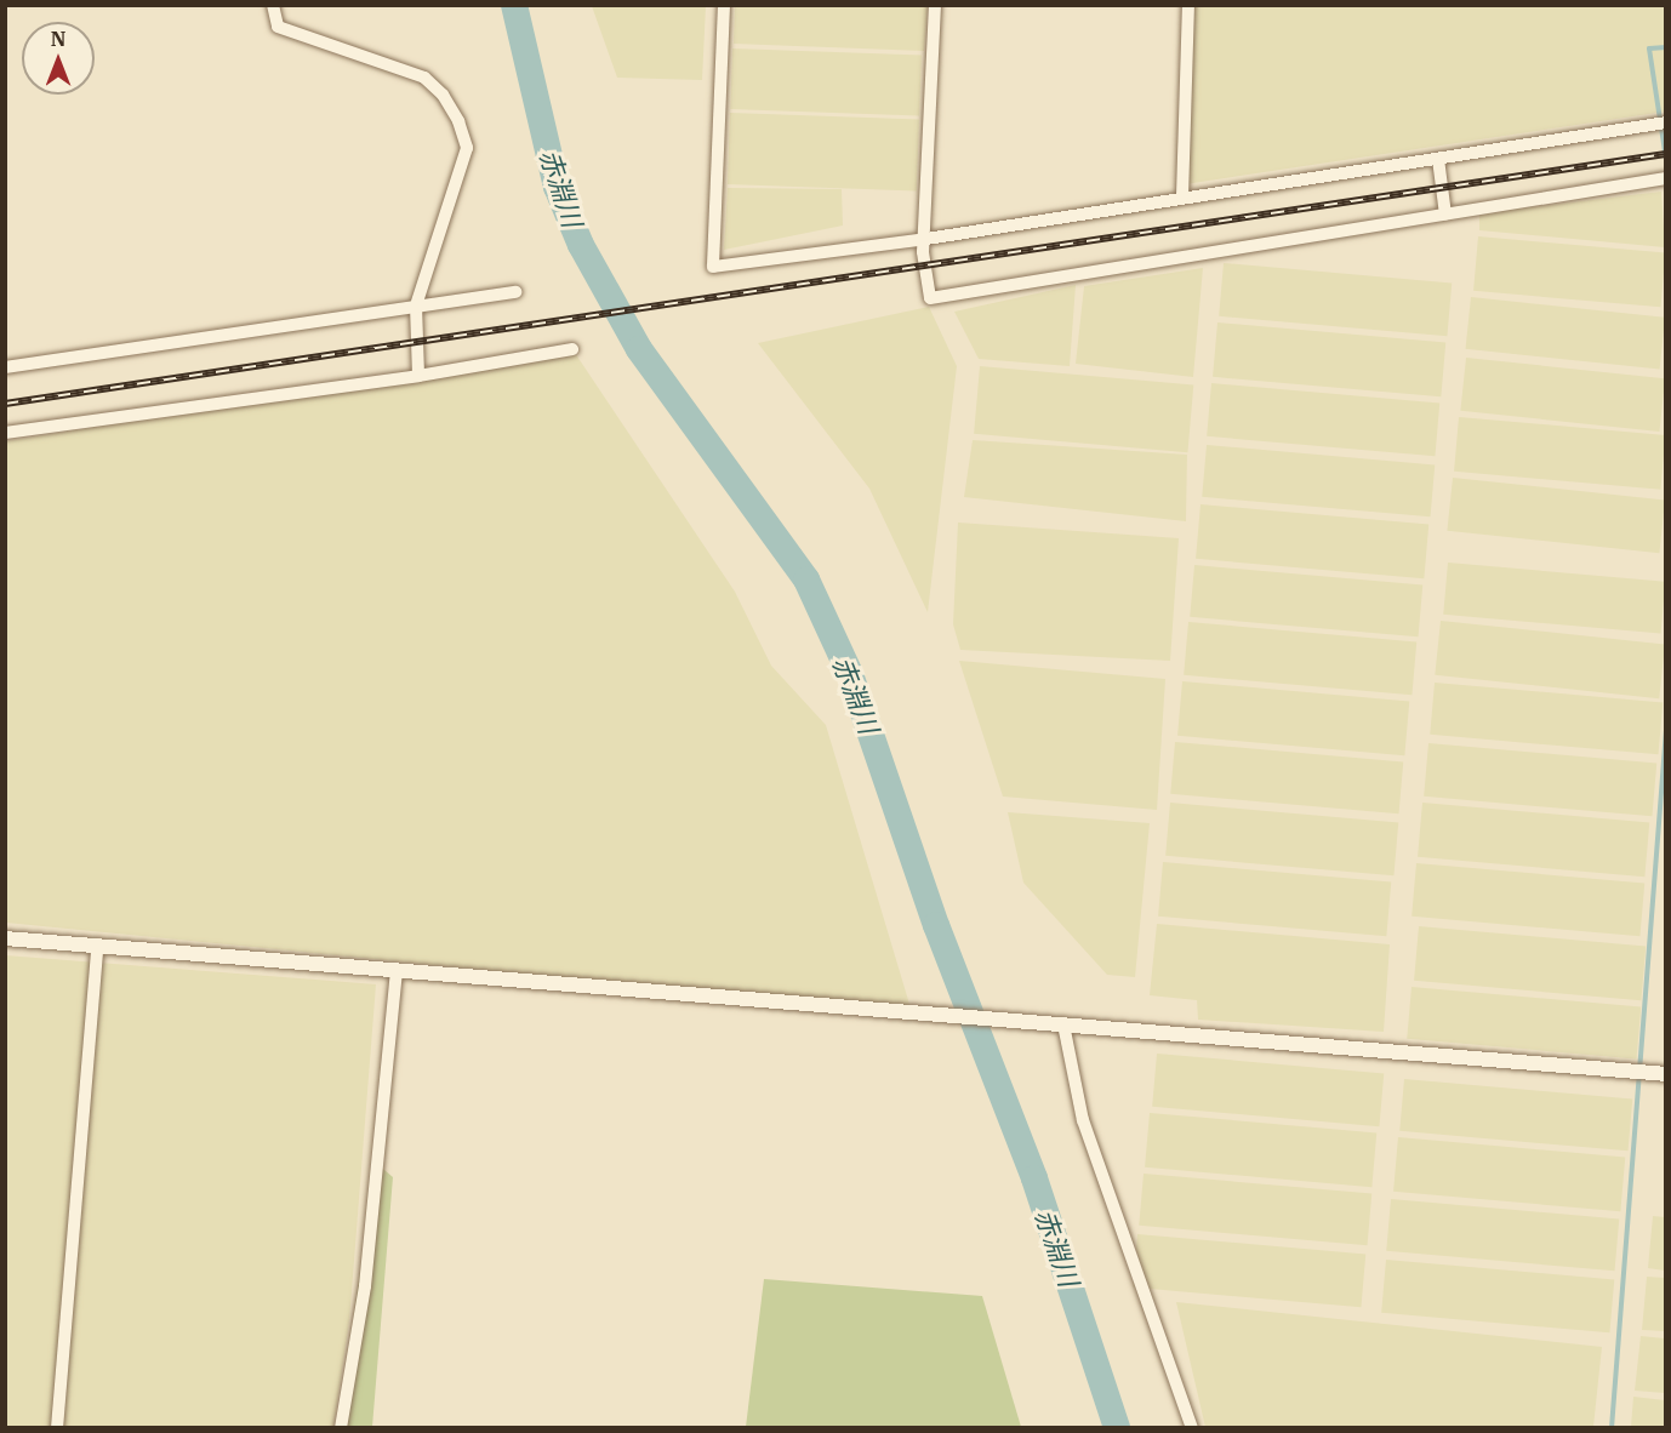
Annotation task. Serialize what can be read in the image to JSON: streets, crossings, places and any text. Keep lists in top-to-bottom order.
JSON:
{
  "water": ["赤淵川"],
  "north": "top"
}
